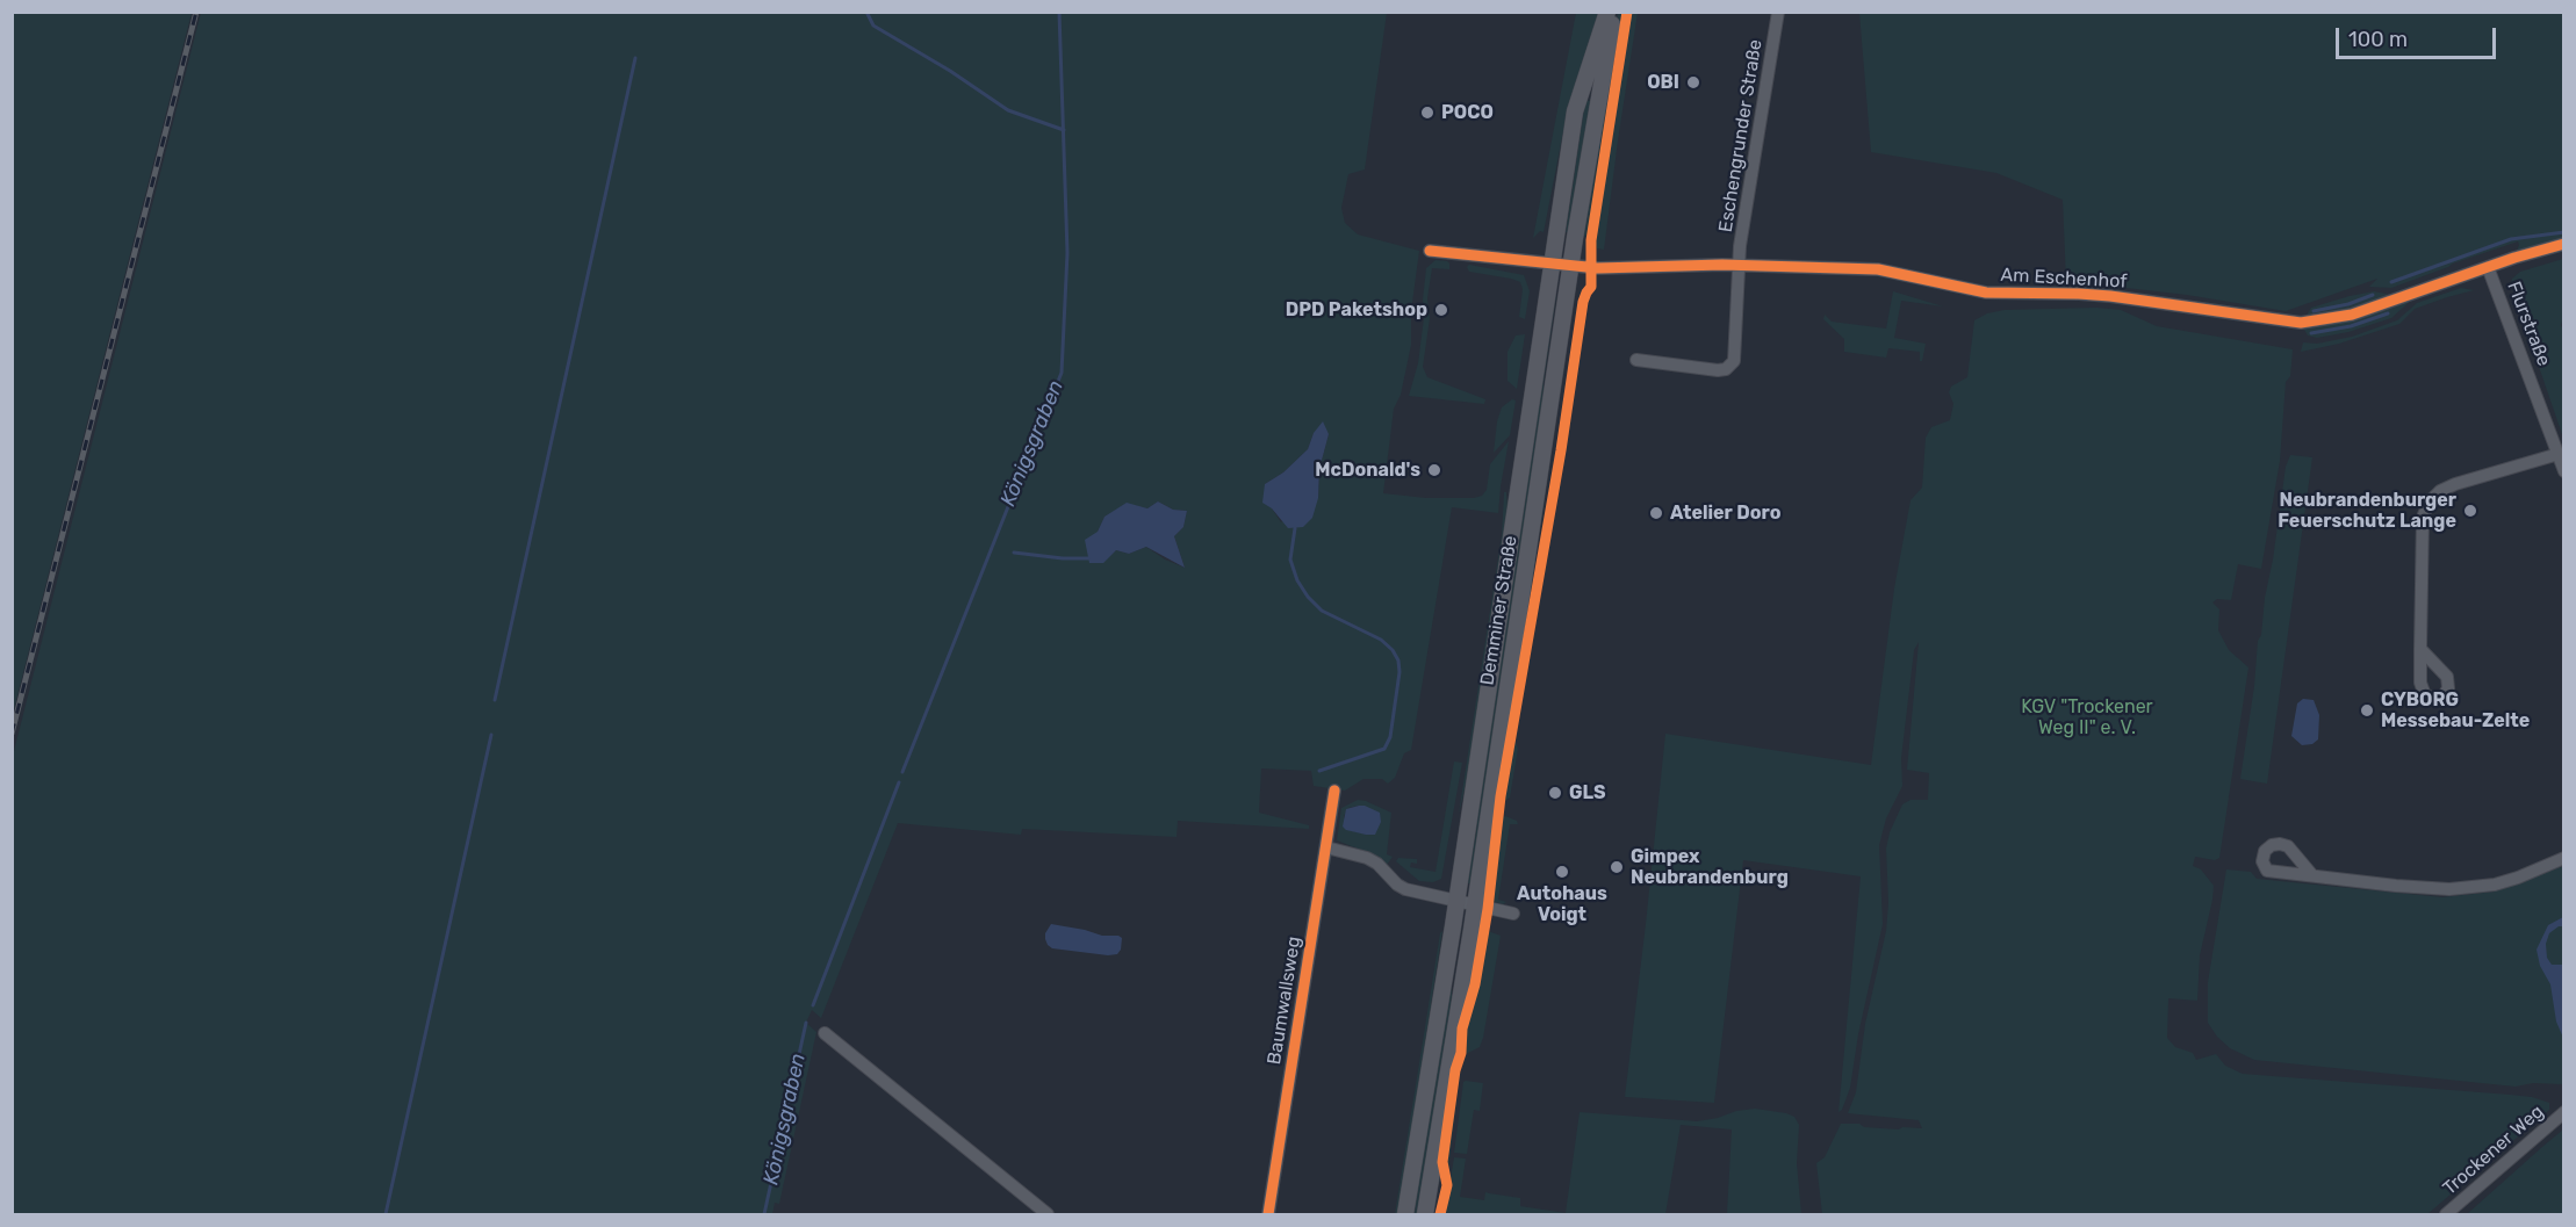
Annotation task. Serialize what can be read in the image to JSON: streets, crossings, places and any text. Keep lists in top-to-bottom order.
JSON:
{
  "streets": {
    "main road": ["Demminer Straße"],
    "street": [
      "Eschengrunder Straße",
      "Am Eschenhof",
      "Flurstraße",
      "Baumwallsweg",
      "Trockener Weg"
    ]
  },
  "crossings": [
    ["Eschengrunder Straße", "Am Eschenhof"],
    ["Am Eschenhof", "Flurstraße"],
    ["Am Eschenhof", "Demminer Straße"]
  ],
  "water": ["Königsgraben"],
  "parks": ["KGV \"Trockener Weg II\" e. V."],
  "places": [
    "OBI",
    "POCO",
    "DPD Paketshop",
    "McDonald's",
    "Neubrandenburger Feuerschutz Lange",
    "Atelier Doro",
    "CYBORG Messebau-Zelte",
    "GLS",
    "Gimpex Neubrandenburg",
    "Autohaus Voigt"
  ],
  "scale_bar": "100 m"
}
